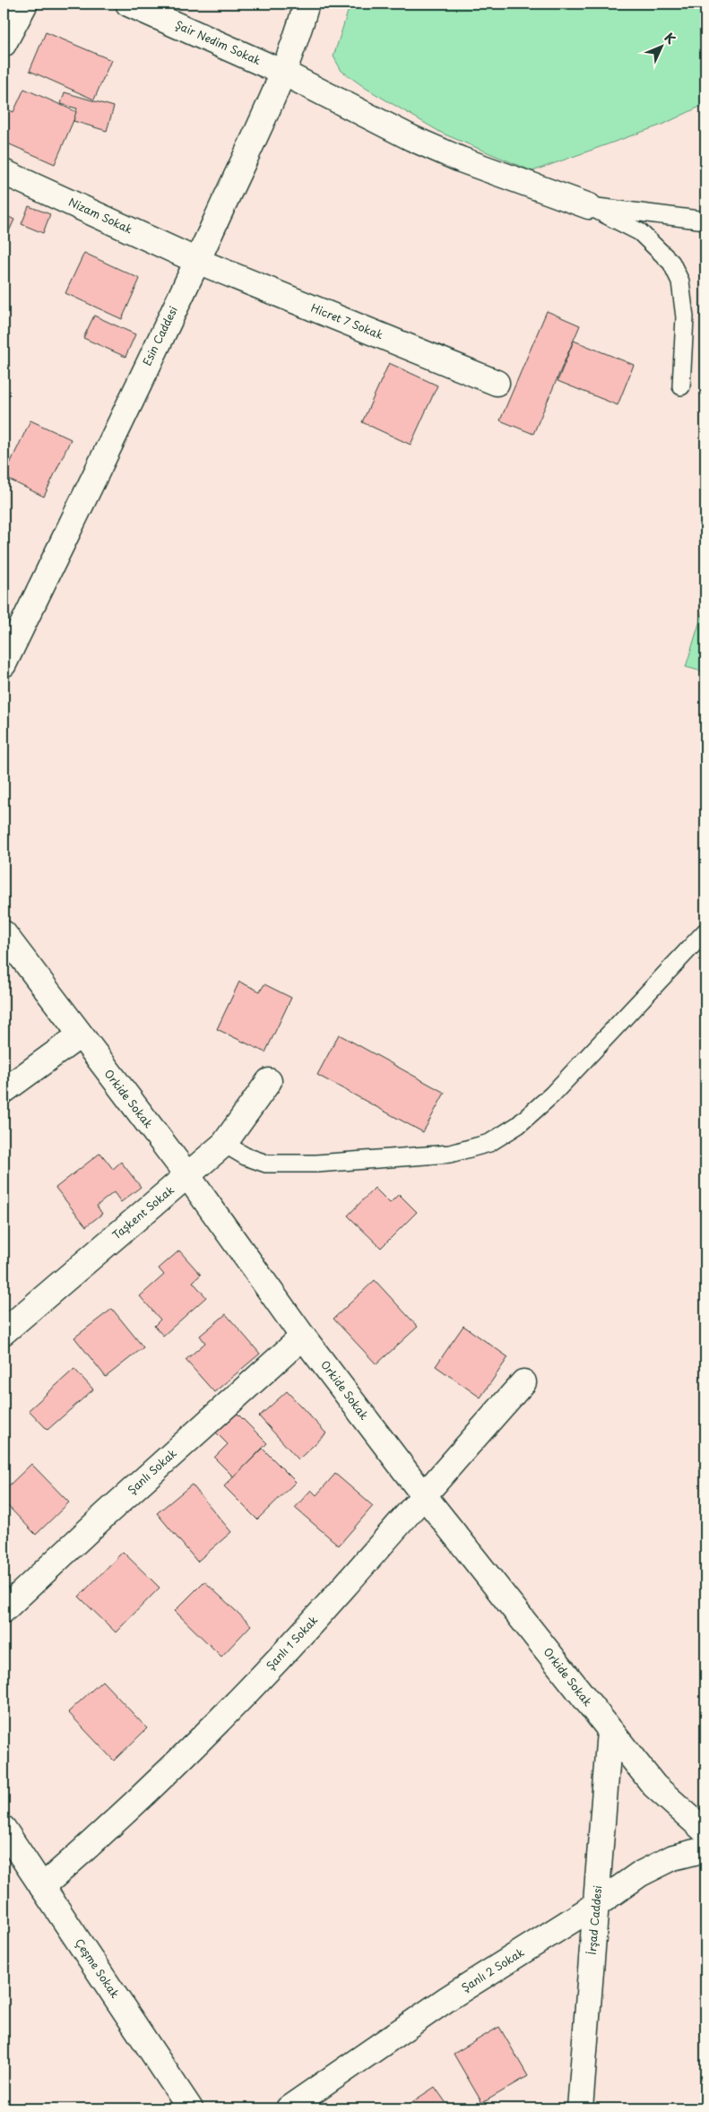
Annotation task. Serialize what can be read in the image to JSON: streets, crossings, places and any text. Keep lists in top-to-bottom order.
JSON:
{
  "streets": {
    "street": [
      "Şair Nedim Sokak",
      "Nizam Sokak",
      "Hicret 7 Sokak",
      "Esin Caddesi",
      "Orkide Sokak",
      "Taşkent Sokak",
      "Şanlı Sokak",
      "Şanlı 1 Sokak",
      "İrşad Caddesi",
      "Çeşme Sokak",
      "Şanlı 2 Sokak"
    ]
  },
  "crossings": [
    ["Şair Nedim Sokak", "Esin Caddesi"],
    ["Nizam Sokak", "Hicret 7 Sokak"],
    ["Nizam Sokak", "Esin Caddesi"],
    ["Hicret 7 Sokak", "Esin Caddesi"],
    ["Orkide Sokak", "Taşkent Sokak"],
    ["Orkide Sokak", "Şanlı Sokak"],
    ["Orkide Sokak", "Şanlı 1 Sokak"],
    ["Orkide Sokak", "İrşad Caddesi"],
    ["Şanlı 1 Sokak", "Çeşme Sokak"],
    ["İrşad Caddesi", "Şanlı 2 Sokak"]
  ],
  "north": "top right"
}
